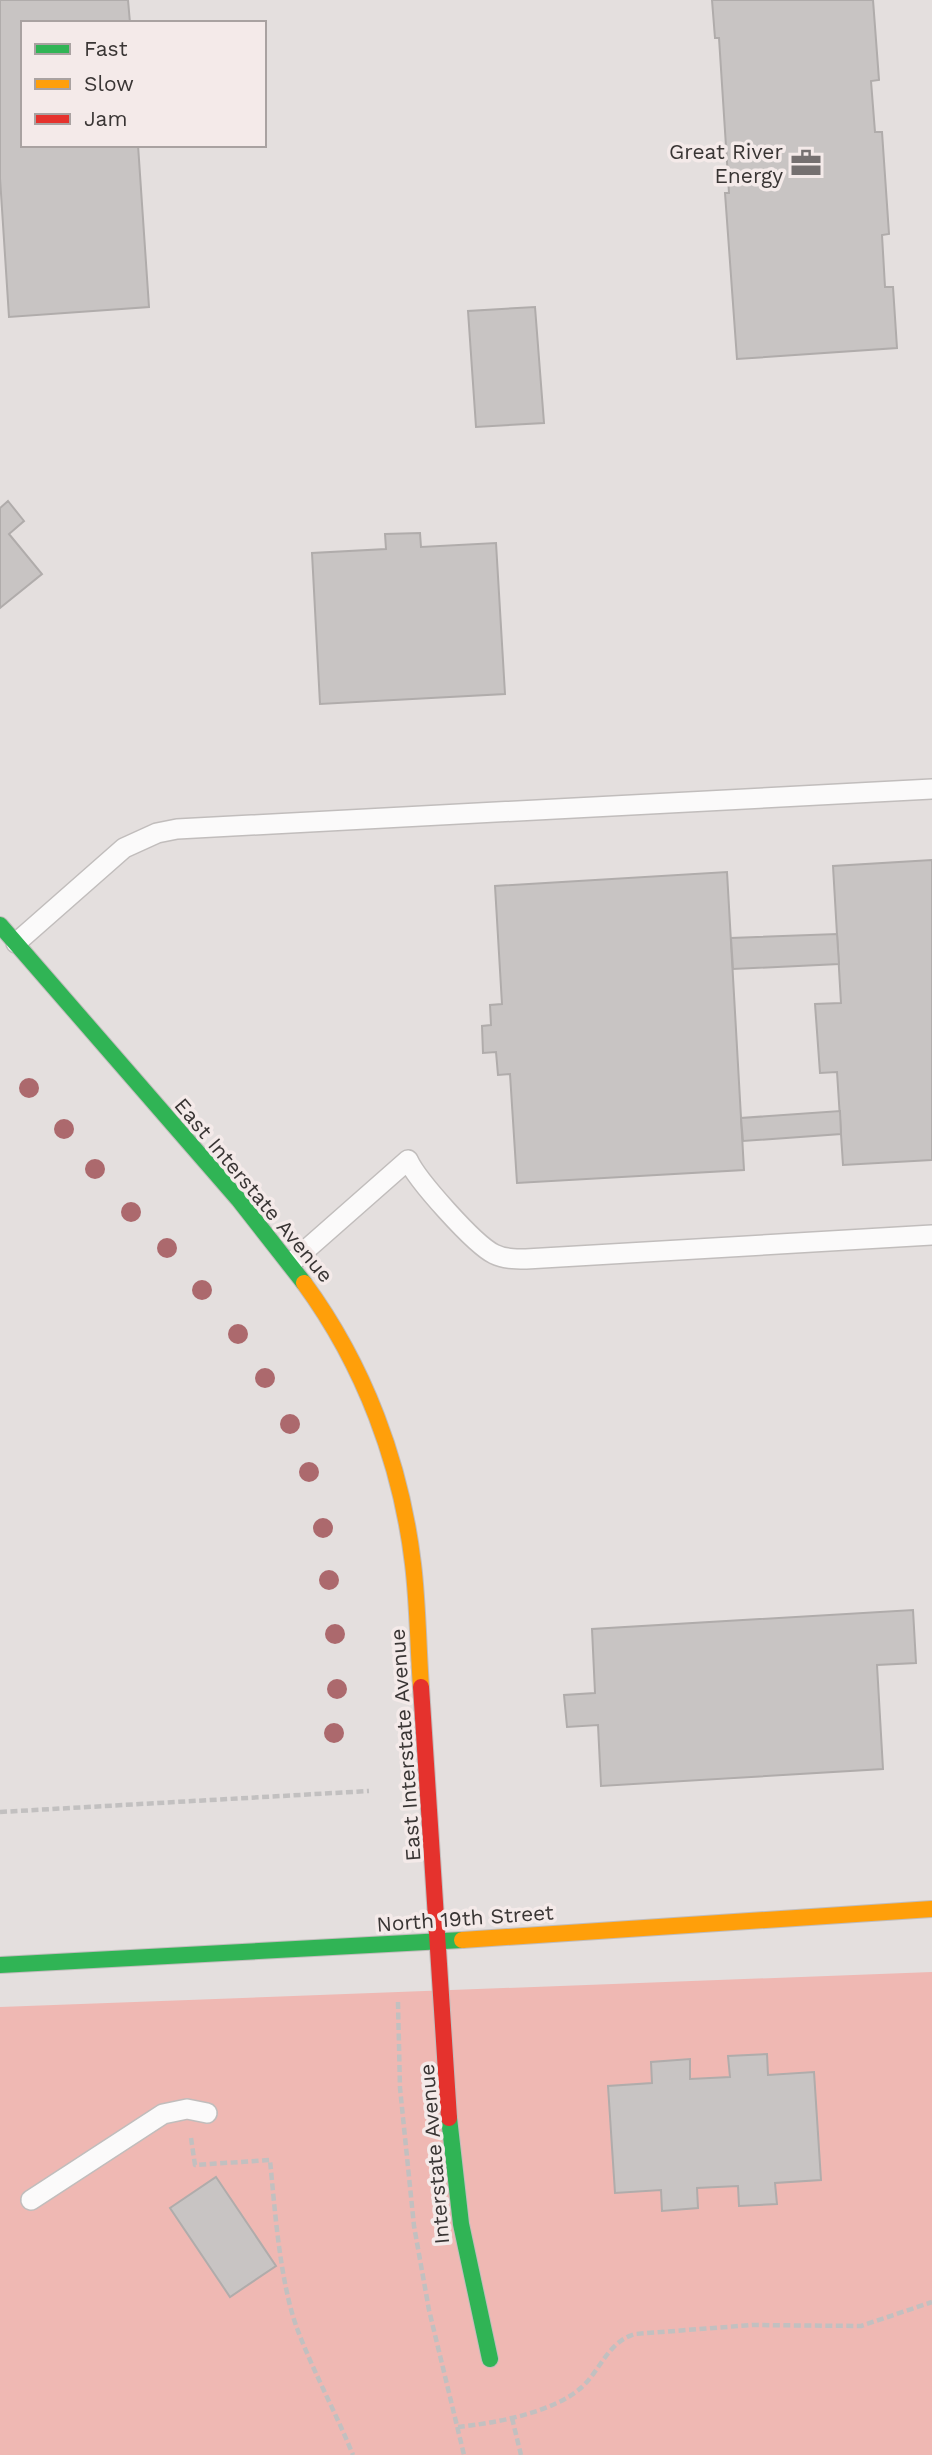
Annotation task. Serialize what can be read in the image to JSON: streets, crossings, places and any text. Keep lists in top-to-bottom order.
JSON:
{
  "streets": {
    "street": ["East Interstate Avenue", "North 19th Street", "Interstate Avenue"]
  },
  "crossings": [
    ["East Interstate Avenue", "North 19th Street"],
    ["East Interstate Avenue", "Interstate Avenue"],
    ["North 19th Street", "Interstate Avenue"]
  ],
  "places": {
    "office": ["Great River Energy"]
  },
  "legend": ["Fast", "Slow", "Jam"]
}
